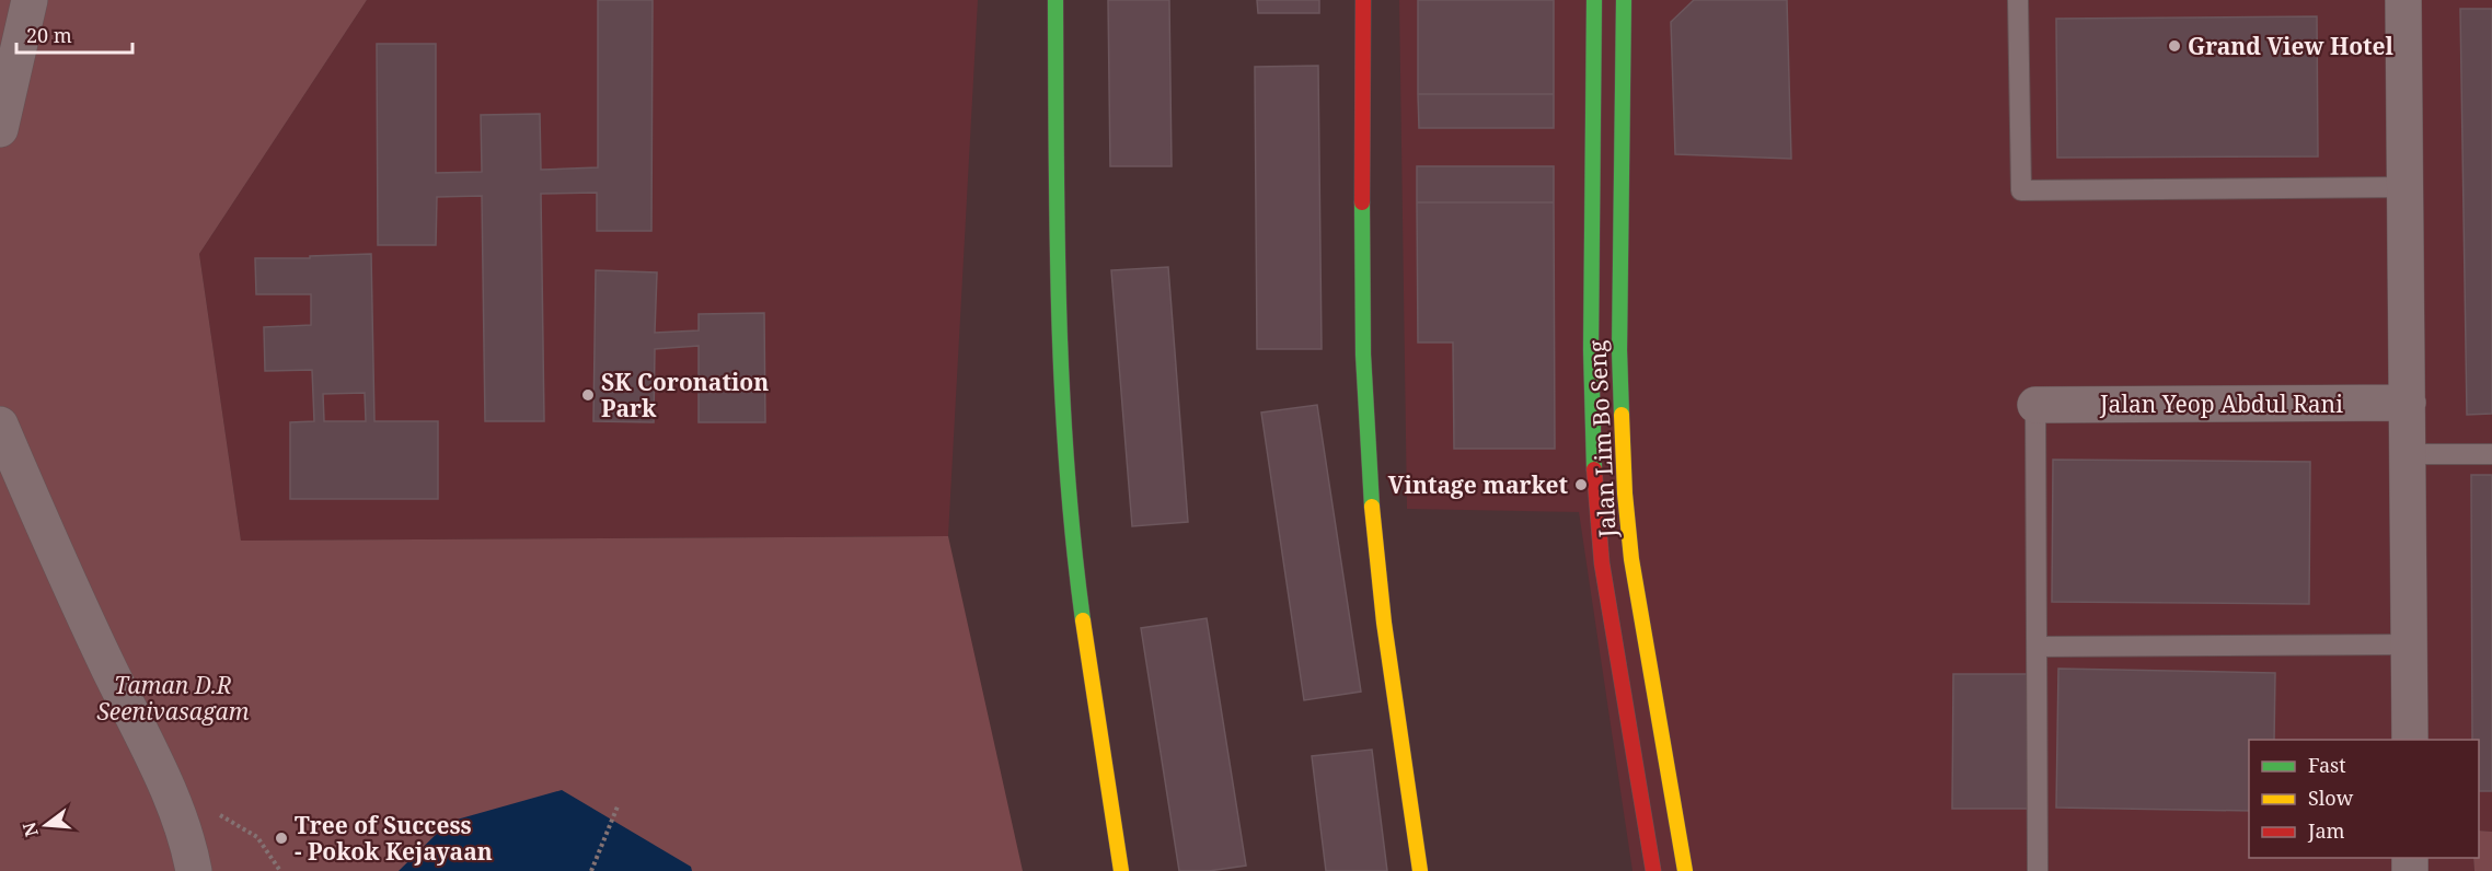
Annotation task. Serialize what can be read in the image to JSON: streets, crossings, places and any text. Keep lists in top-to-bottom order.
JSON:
{
  "streets": {
    "street": ["Jalan Yeop Abdul Rani", "Jalan Lim Bo Seng"]
  },
  "parks": ["Taman D.R Seenivasagam"],
  "places": [
    "Grand View Hotel",
    "SK Coronation Park",
    "Vintage market",
    "Tree of Success - Pokok Kejayaan"
  ],
  "legend": ["Fast", "Slow", "Jam"],
  "scale_bar": "20 m",
  "north": "left"
}
